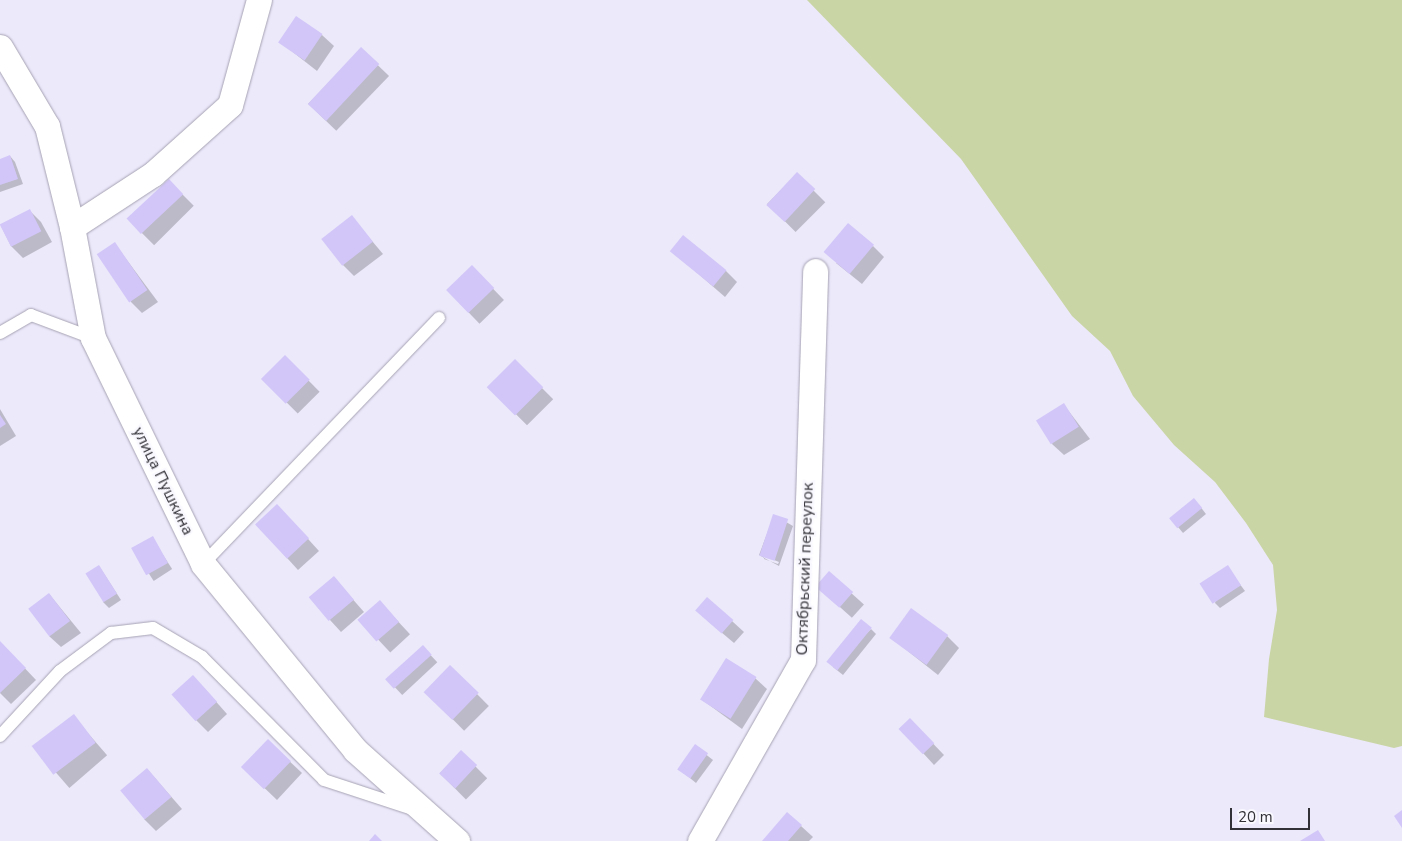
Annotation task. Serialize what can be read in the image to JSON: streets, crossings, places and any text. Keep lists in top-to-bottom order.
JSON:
{
  "streets": {
    "street": ["улица Пушкина", "Октябрьский переулок"]
  },
  "scale_bar": "20 m"
}
